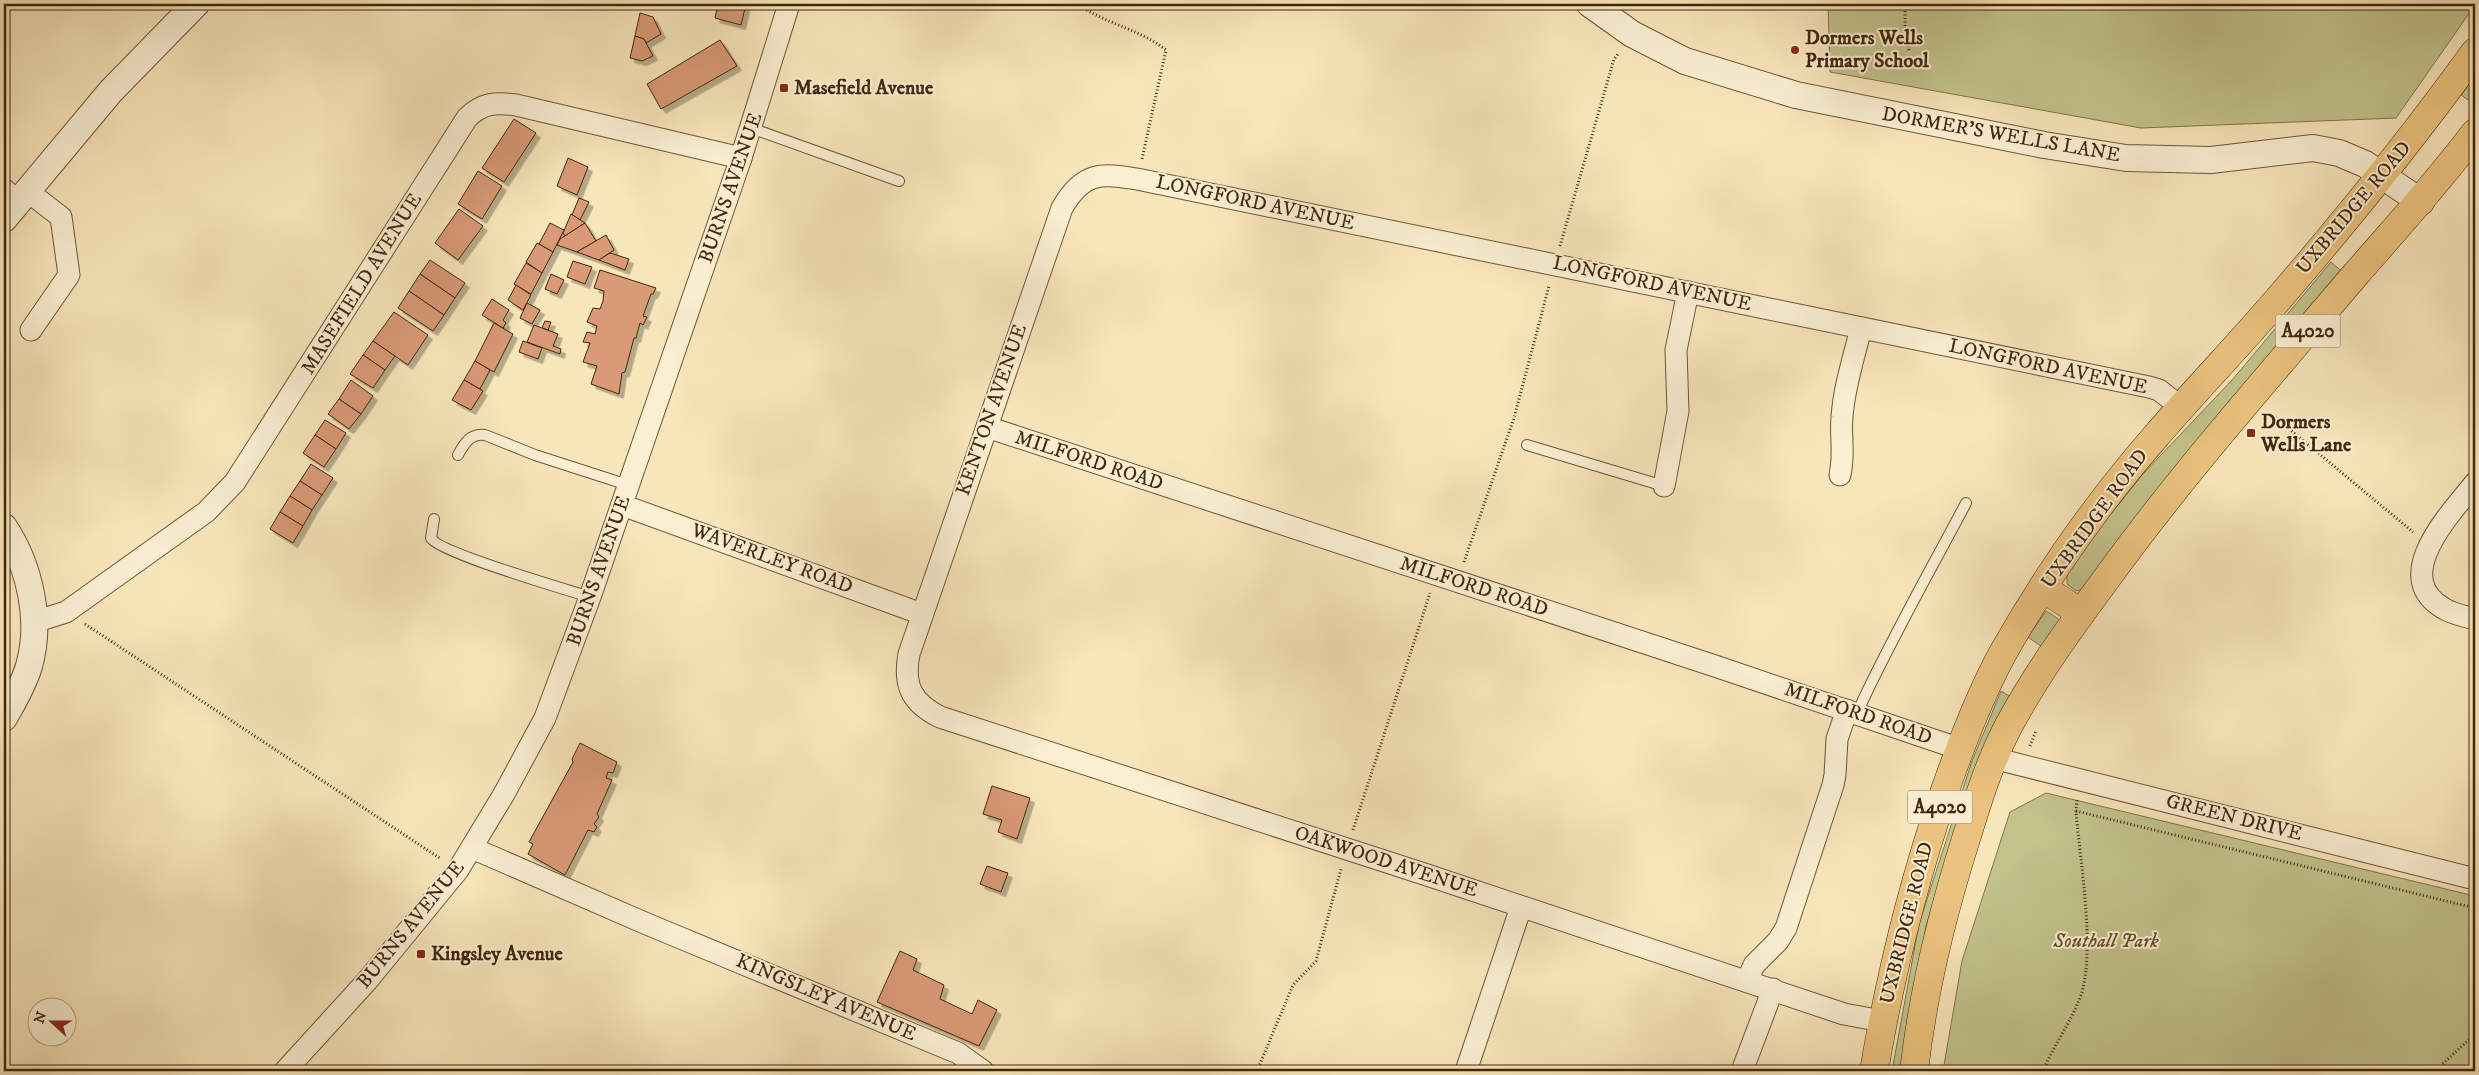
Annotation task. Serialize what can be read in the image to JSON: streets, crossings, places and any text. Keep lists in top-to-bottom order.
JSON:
{
  "streets": {
    "main road": ["UXBRIDGE ROAD", "A4020"],
    "street": [
      "DORMER'S WELLS LANE",
      "BURNS AVENUE",
      "LONGFORD AVENUE",
      "MASEFIELD AVENUE",
      "KENTON AVENUE",
      "MILFORD ROAD",
      "WAVERLEY ROAD",
      "GREEN DRIVE",
      "OAKWOOD AVENUE",
      "KINGSLEY AVENUE"
    ]
  },
  "crossings": [
    ["DORMER'S WELLS LANE", "UXBRIDGE ROAD"],
    ["BURNS AVENUE", "MASEFIELD AVENUE"],
    ["BURNS AVENUE", "WAVERLEY ROAD"],
    ["BURNS AVENUE", "KINGSLEY AVENUE"],
    ["LONGFORD AVENUE", "UXBRIDGE ROAD"],
    ["LONGFORD AVENUE", "KENTON AVENUE"],
    ["UXBRIDGE ROAD", "MILFORD ROAD"],
    ["UXBRIDGE ROAD", "GREEN DRIVE"],
    ["UXBRIDGE ROAD", "OAKWOOD AVENUE"],
    ["KENTON AVENUE", "MILFORD ROAD"],
    ["KENTON AVENUE", "WAVERLEY ROAD"],
    ["KENTON AVENUE", "OAKWOOD AVENUE"]
  ],
  "parks": ["Southall Park"],
  "places": {
    "other": ["Dormers Wells Primary School"],
    "transit": ["Masefield Avenue", "Dormers Wells Lane", "Kingsley Avenue"]
  },
  "north": "left"
}
